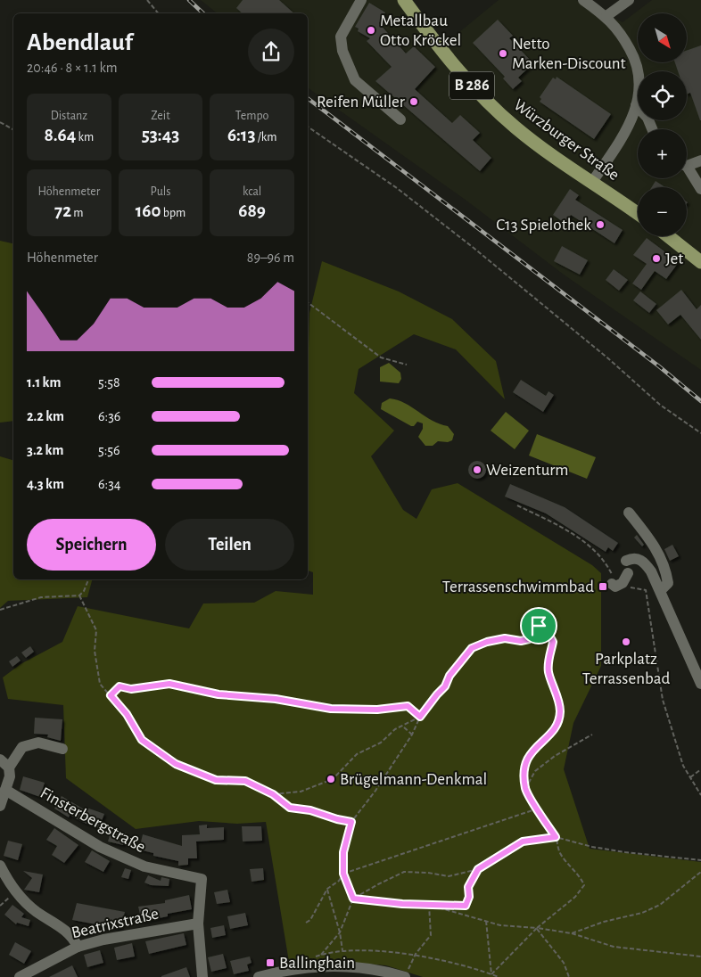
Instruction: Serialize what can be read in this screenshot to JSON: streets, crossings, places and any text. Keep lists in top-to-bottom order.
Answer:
{
  "streets": {
    "main road": ["B 286", "Würzburger Straße"],
    "street": ["Finsterbergstraße", "Beatrixstraße"]
  },
  "crossings": [
    ["Finsterbergstraße", "Beatrixstraße"]
  ],
  "places": {
    "other": [
      "Metallbau Otto Kröckel",
      "Netto Marken-Discount",
      "Reifen Müller",
      "C13 Spielothek",
      "Jet",
      "Weizenturm",
      "Parkplatz Terrassenbad",
      "Brügelmann-Denkmal"
    ],
    "transit": ["Terrassenschwimmbad", "Ballinghain"]
  },
  "north": "bottom right",
  "page": {
    "map_buttons": ["+", "−"],
    "heading": ["Abendlauf", "20:46 · 8 × 1.1 km"],
    "stats": [
      ["Distanz", "8.64 km"],
      ["Zeit", "53:43"],
      ["Tempo", "6:13 /km"],
      ["Höhenmeter", "72 m"],
      ["Puls", "160 bpm"],
      ["kcal", "689"]
    ],
    "chart": ["Höhenmeter", "89–96 m"],
    "list": [
      {
        "name": "1.1 km",
        "note": "5:58"
      },
      {
        "name": "2.2 km",
        "note": "6:36"
      },
      {
        "name": "3.2 km",
        "note": "5:56"
      },
      {
        "name": "4.3 km",
        "note": "6:34"
      }
    ],
    "buttons": ["Speichern", "Teilen"]
  }
}
